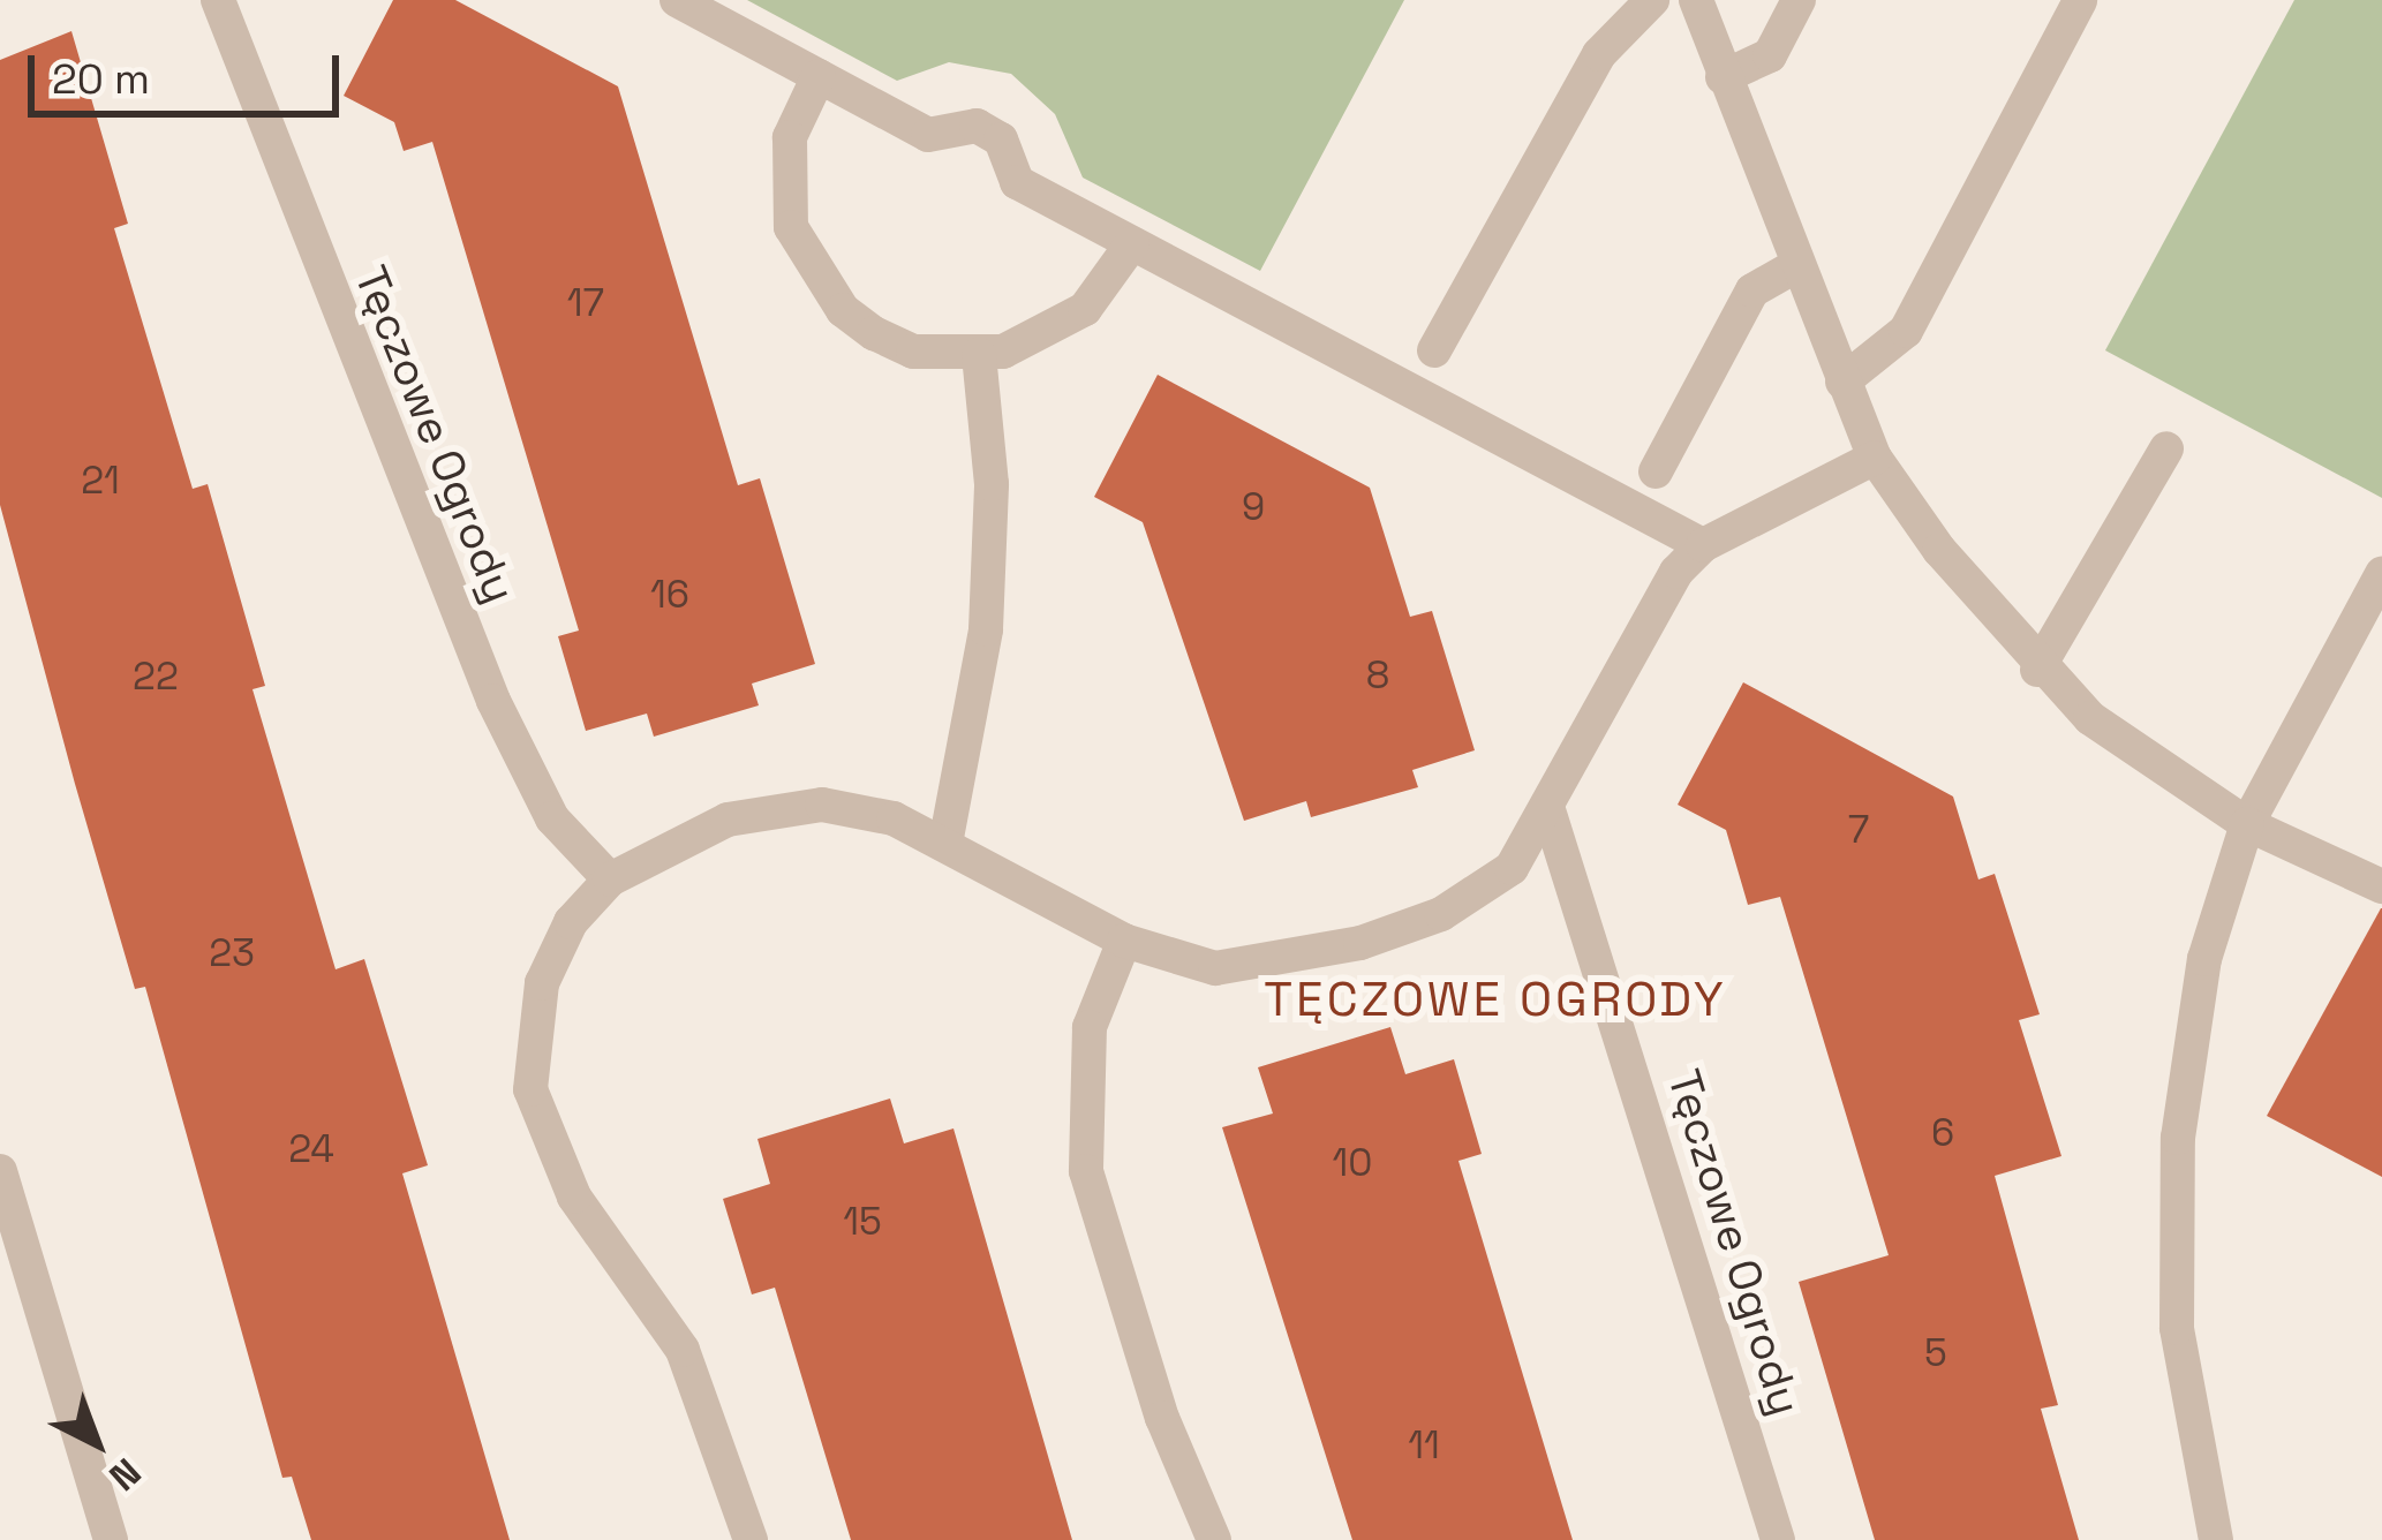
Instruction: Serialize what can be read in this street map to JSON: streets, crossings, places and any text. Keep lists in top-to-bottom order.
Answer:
{
  "streets": {
    "street": ["Tęczowe Ogrody"]
  },
  "districts": ["TĘCZOWE OGRODY"],
  "house_numbers": [
    "17",
    "21",
    "9",
    "16",
    "8",
    "22",
    "7",
    "23",
    "6",
    "24",
    "10",
    "15",
    "5",
    "11"
  ],
  "scale_bar": "20 m",
  "north": "bottom right"
}
